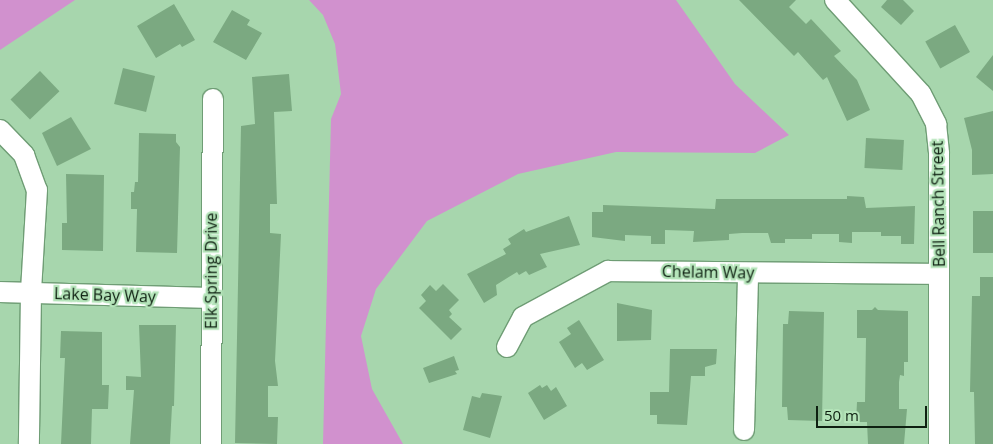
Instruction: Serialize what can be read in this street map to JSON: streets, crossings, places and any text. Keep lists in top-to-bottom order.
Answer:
{
  "streets": {
    "street": [
      "Bell Ranch Street",
      "Elk Spring Drive",
      "Chelam Way",
      "Lake Bay Way"
    ]
  },
  "crossings": [
    ["Bell Ranch Street", "Chelam Way"],
    ["Elk Spring Drive", "Lake Bay Way"]
  ],
  "scale_bar": "50 m"
}
